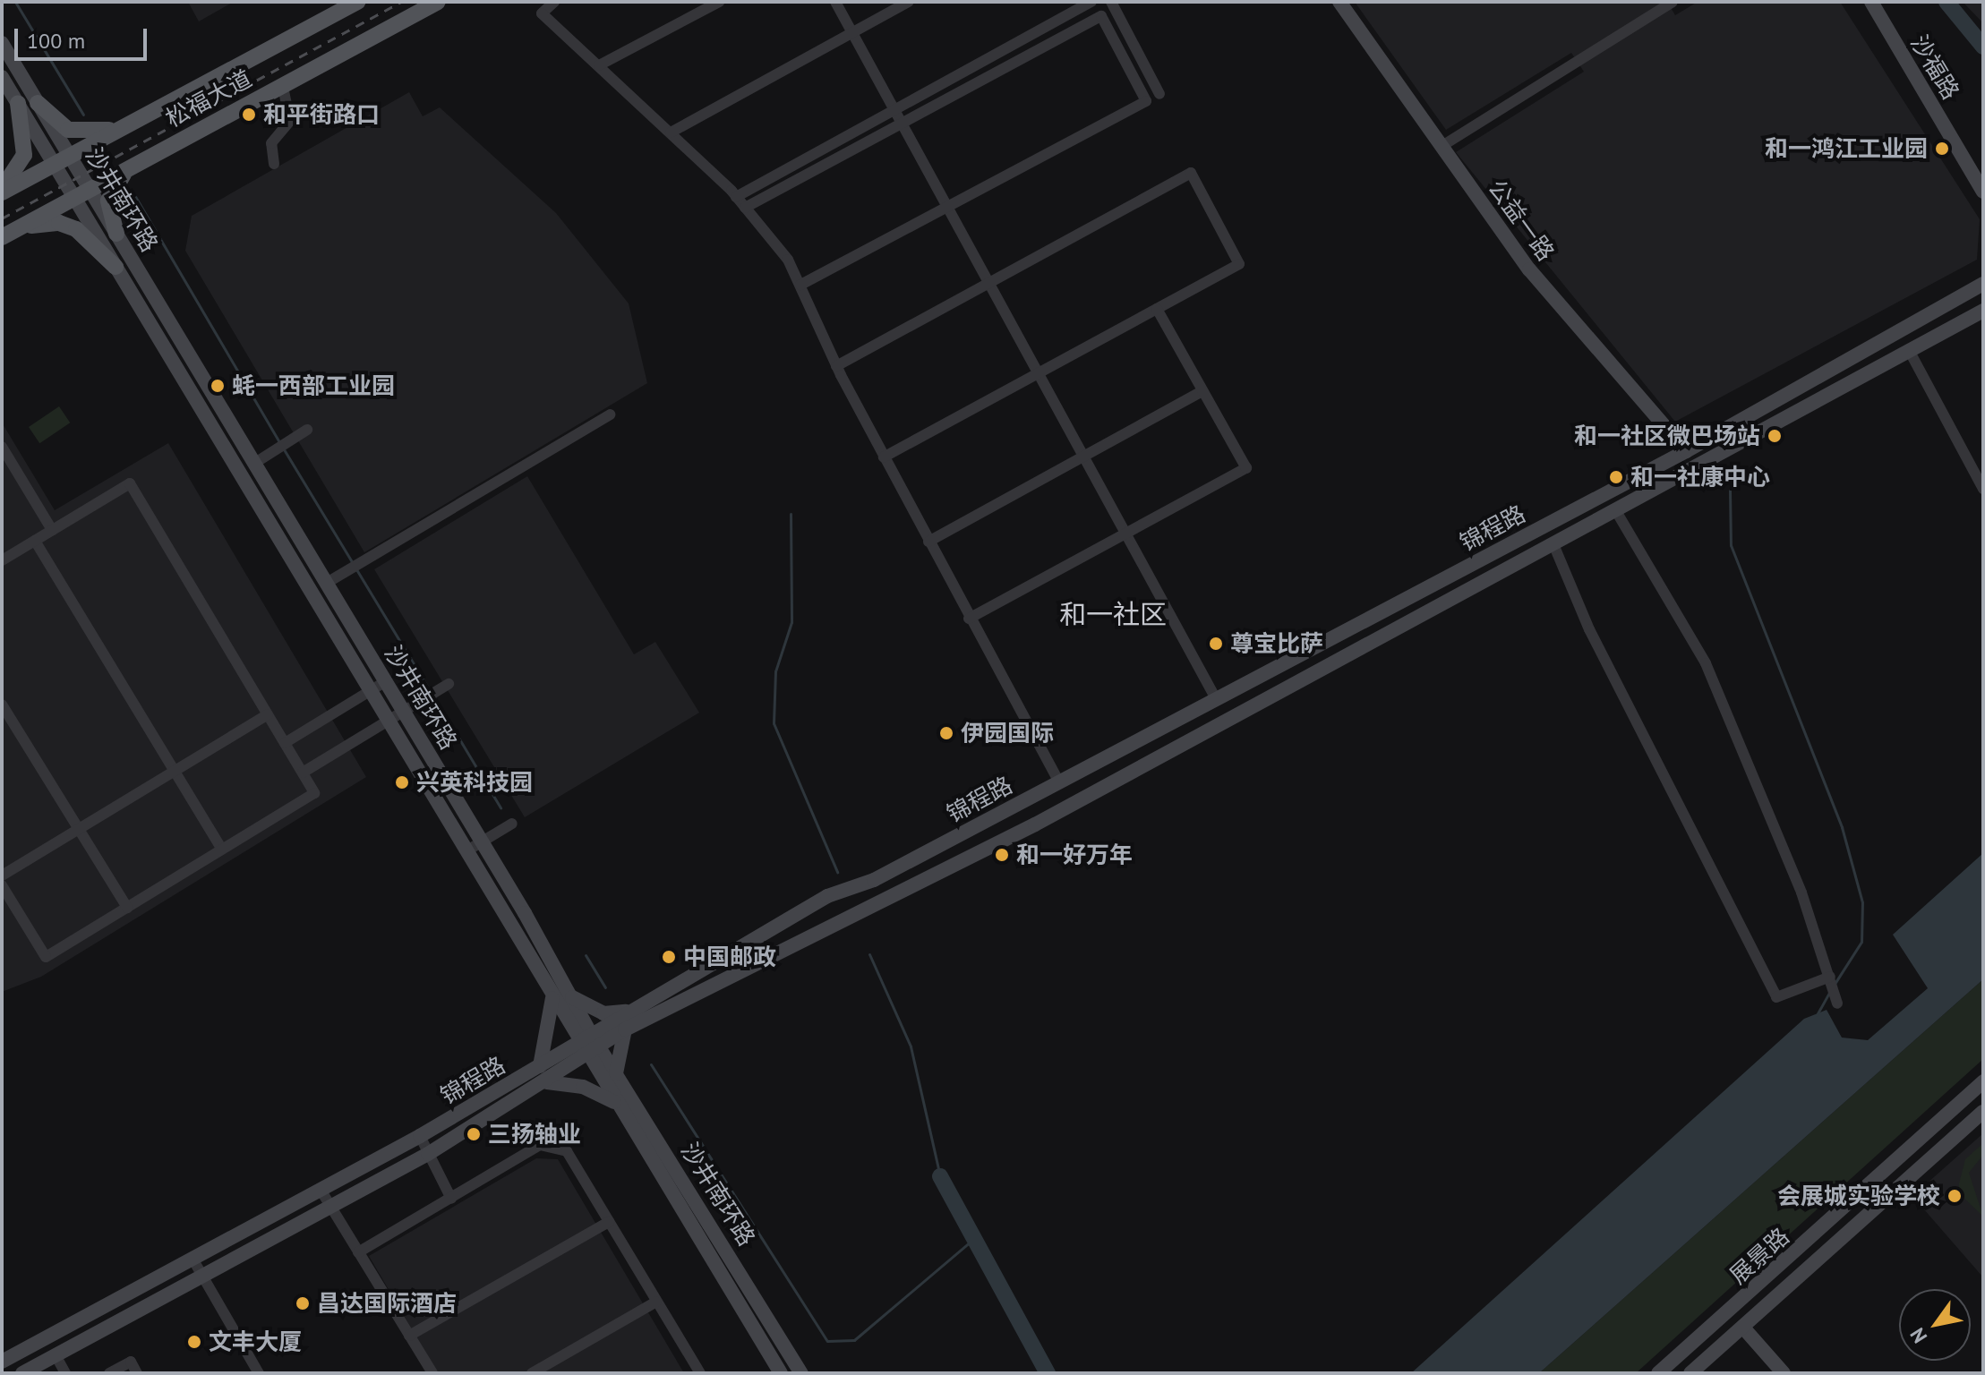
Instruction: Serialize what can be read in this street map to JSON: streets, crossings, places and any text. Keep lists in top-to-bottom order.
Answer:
{
  "streets": {
    "main road": [
      "沙福路",
      "松福大道",
      "沙井南环路",
      "公益一路",
      "锦程路",
      "展景路"
    ]
  },
  "crossings": [
    ["松福大道", "沙井南环路"],
    ["沙井南环路", "锦程路"],
    ["公益一路", "锦程路"]
  ],
  "districts": ["和一社区"],
  "places": [
    "和平街路口",
    "和一鸿江工业园",
    "蚝一西部工业园",
    "和一社区微巴场站",
    "和一社康中心",
    "尊宝比萨",
    "伊园国际",
    "兴英科技园",
    "和一好万年",
    "中国邮政",
    "三扬轴业",
    "会展城实验学校",
    "昌达国际酒店",
    "文丰大厦"
  ],
  "scale_bar": "100 m",
  "north": "bottom left"
}
